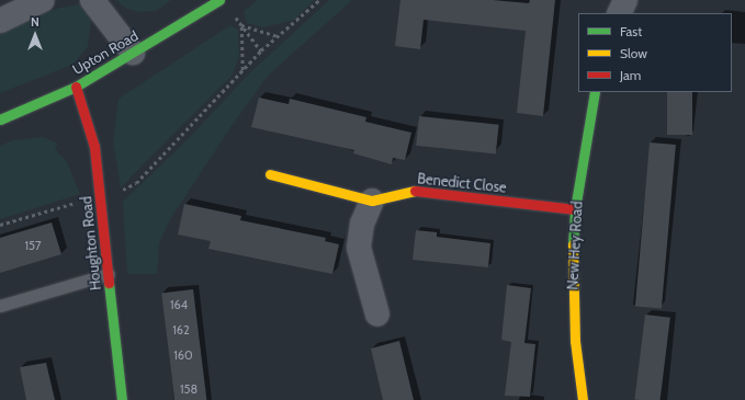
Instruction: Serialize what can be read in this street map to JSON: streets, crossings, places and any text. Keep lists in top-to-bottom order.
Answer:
{
  "streets": {
    "street": [
      "Upton Road",
      "Benedict Close",
      "Houghton Road",
      "New Hey Road"
    ]
  },
  "crossings": [
    ["Upton Road", "Houghton Road"],
    ["Benedict Close", "New Hey Road"]
  ],
  "house_numbers": [
    "157",
    "164",
    "162",
    "160",
    "158"
  ],
  "legend": ["Fast", "Slow", "Jam"],
  "north": "top"
}
